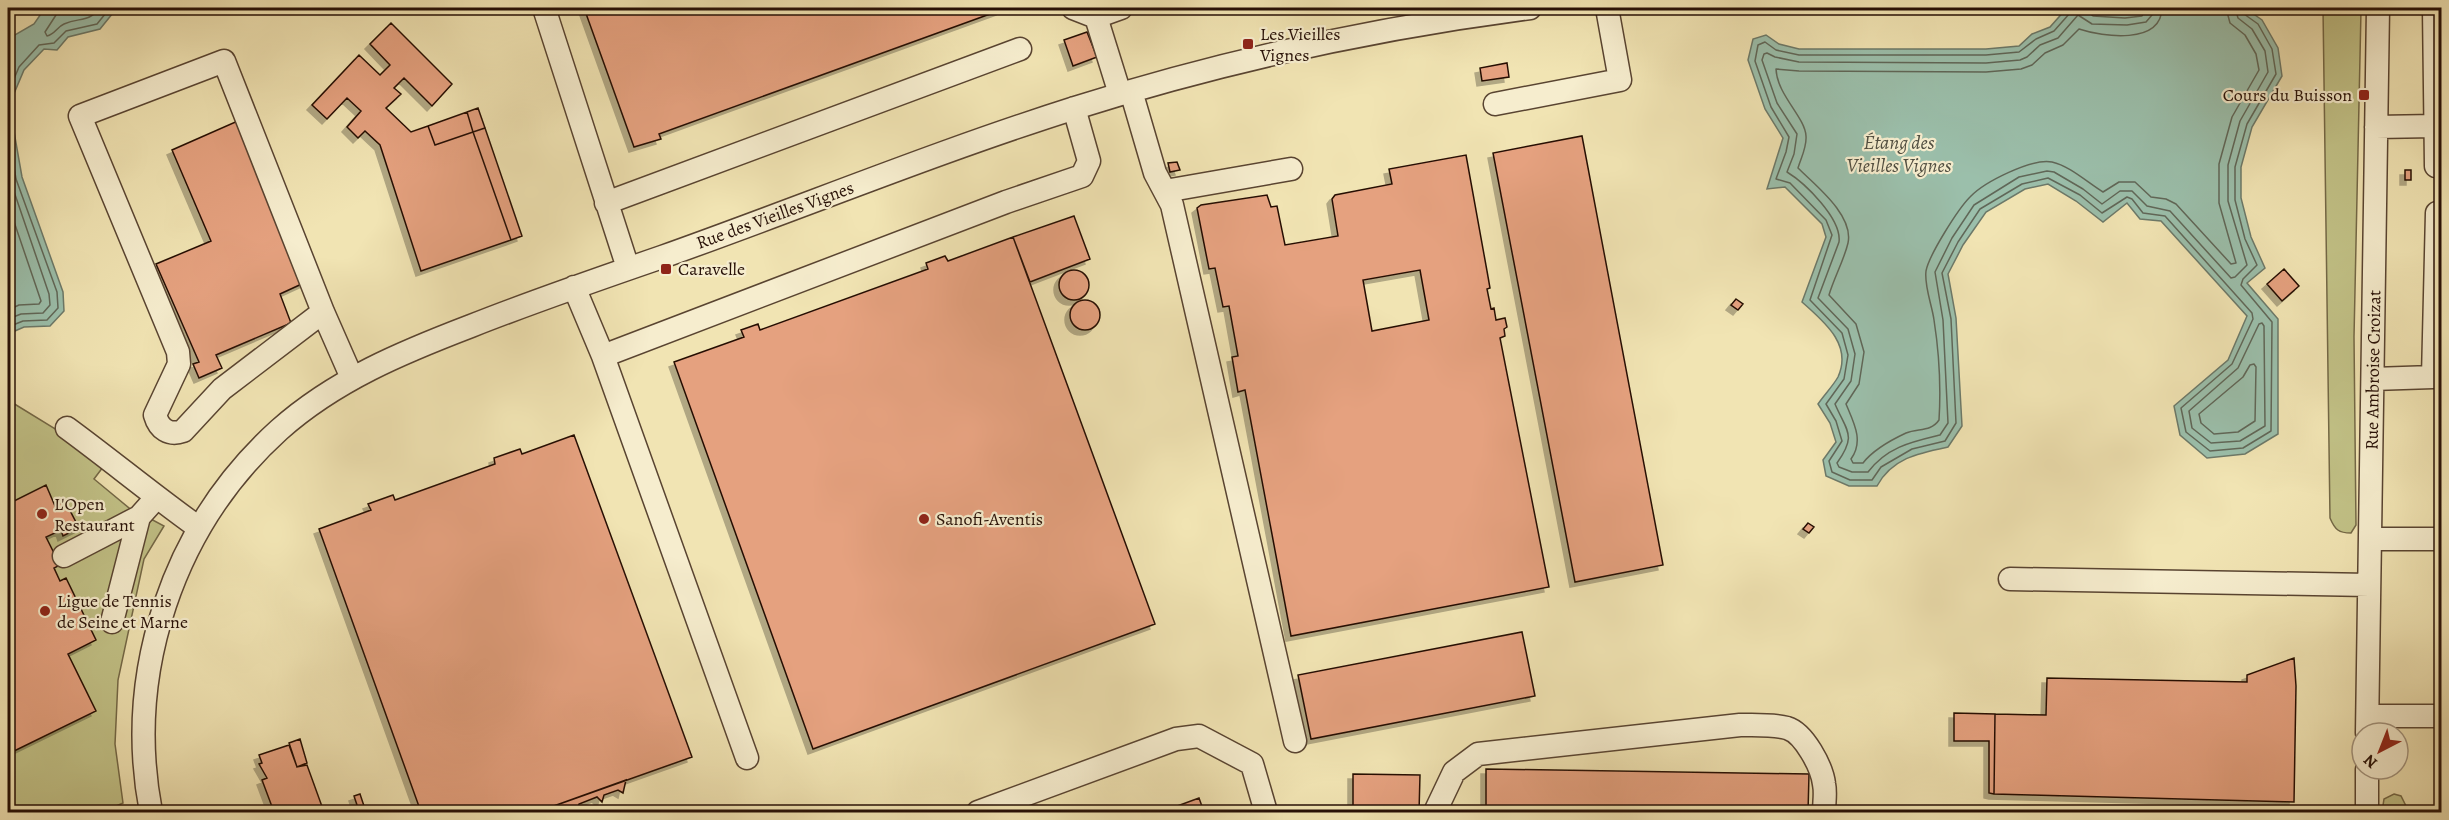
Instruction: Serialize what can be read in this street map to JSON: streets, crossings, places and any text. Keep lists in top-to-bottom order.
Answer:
{
  "streets": {
    "street": ["Rue des Vieilles Vignes", "Rue Ambroise Croizat"]
  },
  "water": ["Étang des Vieilles Vignes"],
  "places": {
    "transit": ["Les Vieilles Vignes", "Cours du Buisson", "Caravelle"],
    "other": ["L'Open Restaurant", "Sanofi-Aventis", "Ligue de Tennis de Seine et Marne"]
  },
  "north": "bottom left"
}
